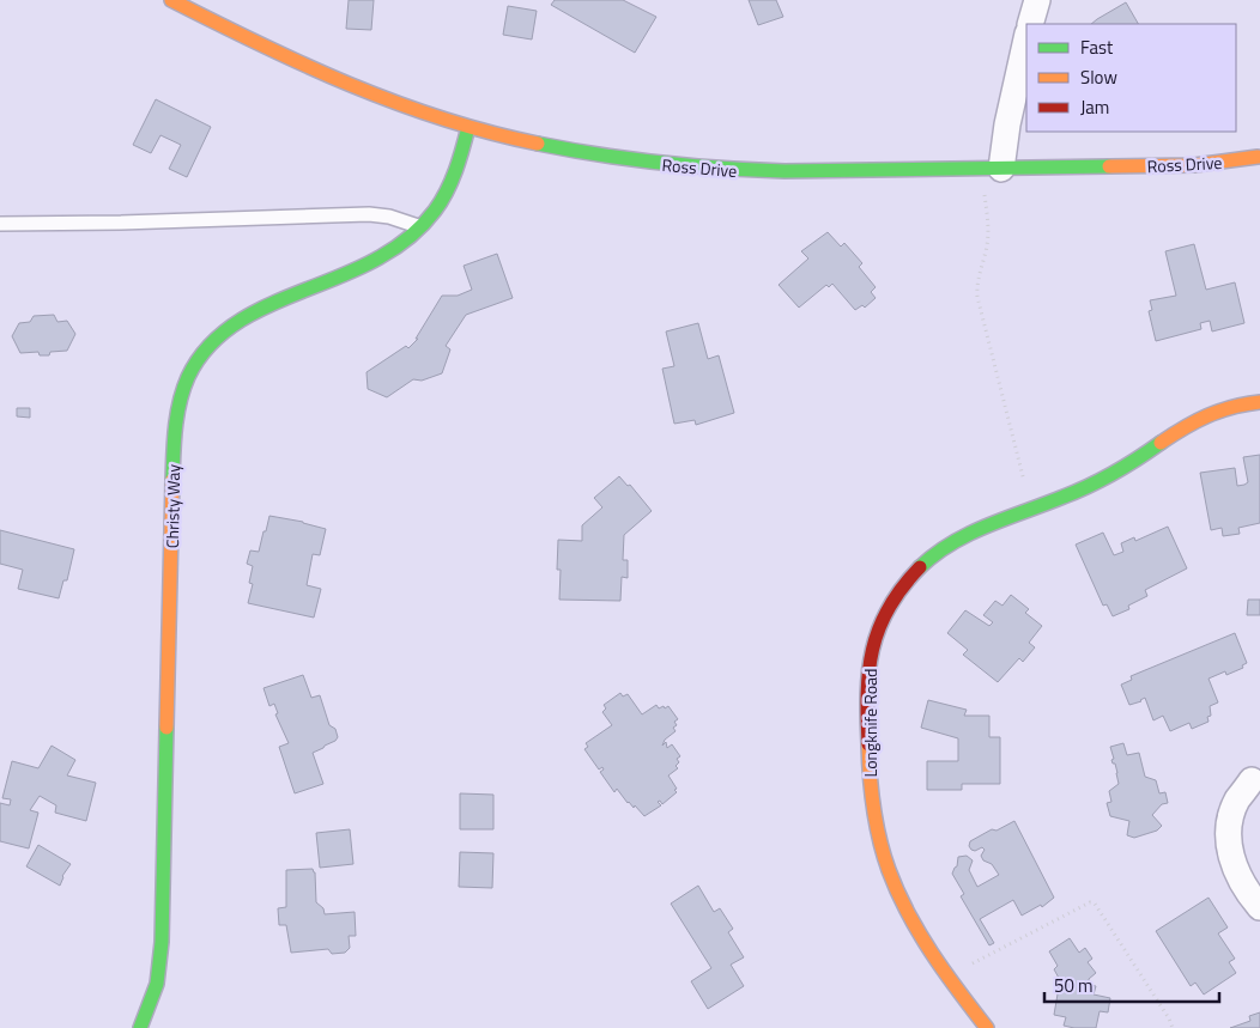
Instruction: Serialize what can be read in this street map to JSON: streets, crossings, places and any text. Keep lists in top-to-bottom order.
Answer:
{
  "streets": {
    "street": ["Ross Drive", "Christy Way", "Longknife Road"]
  },
  "crossings": [
    ["Ross Drive", "Christy Way"]
  ],
  "legend": ["Fast", "Slow", "Jam"],
  "scale_bar": "50 m"
}
